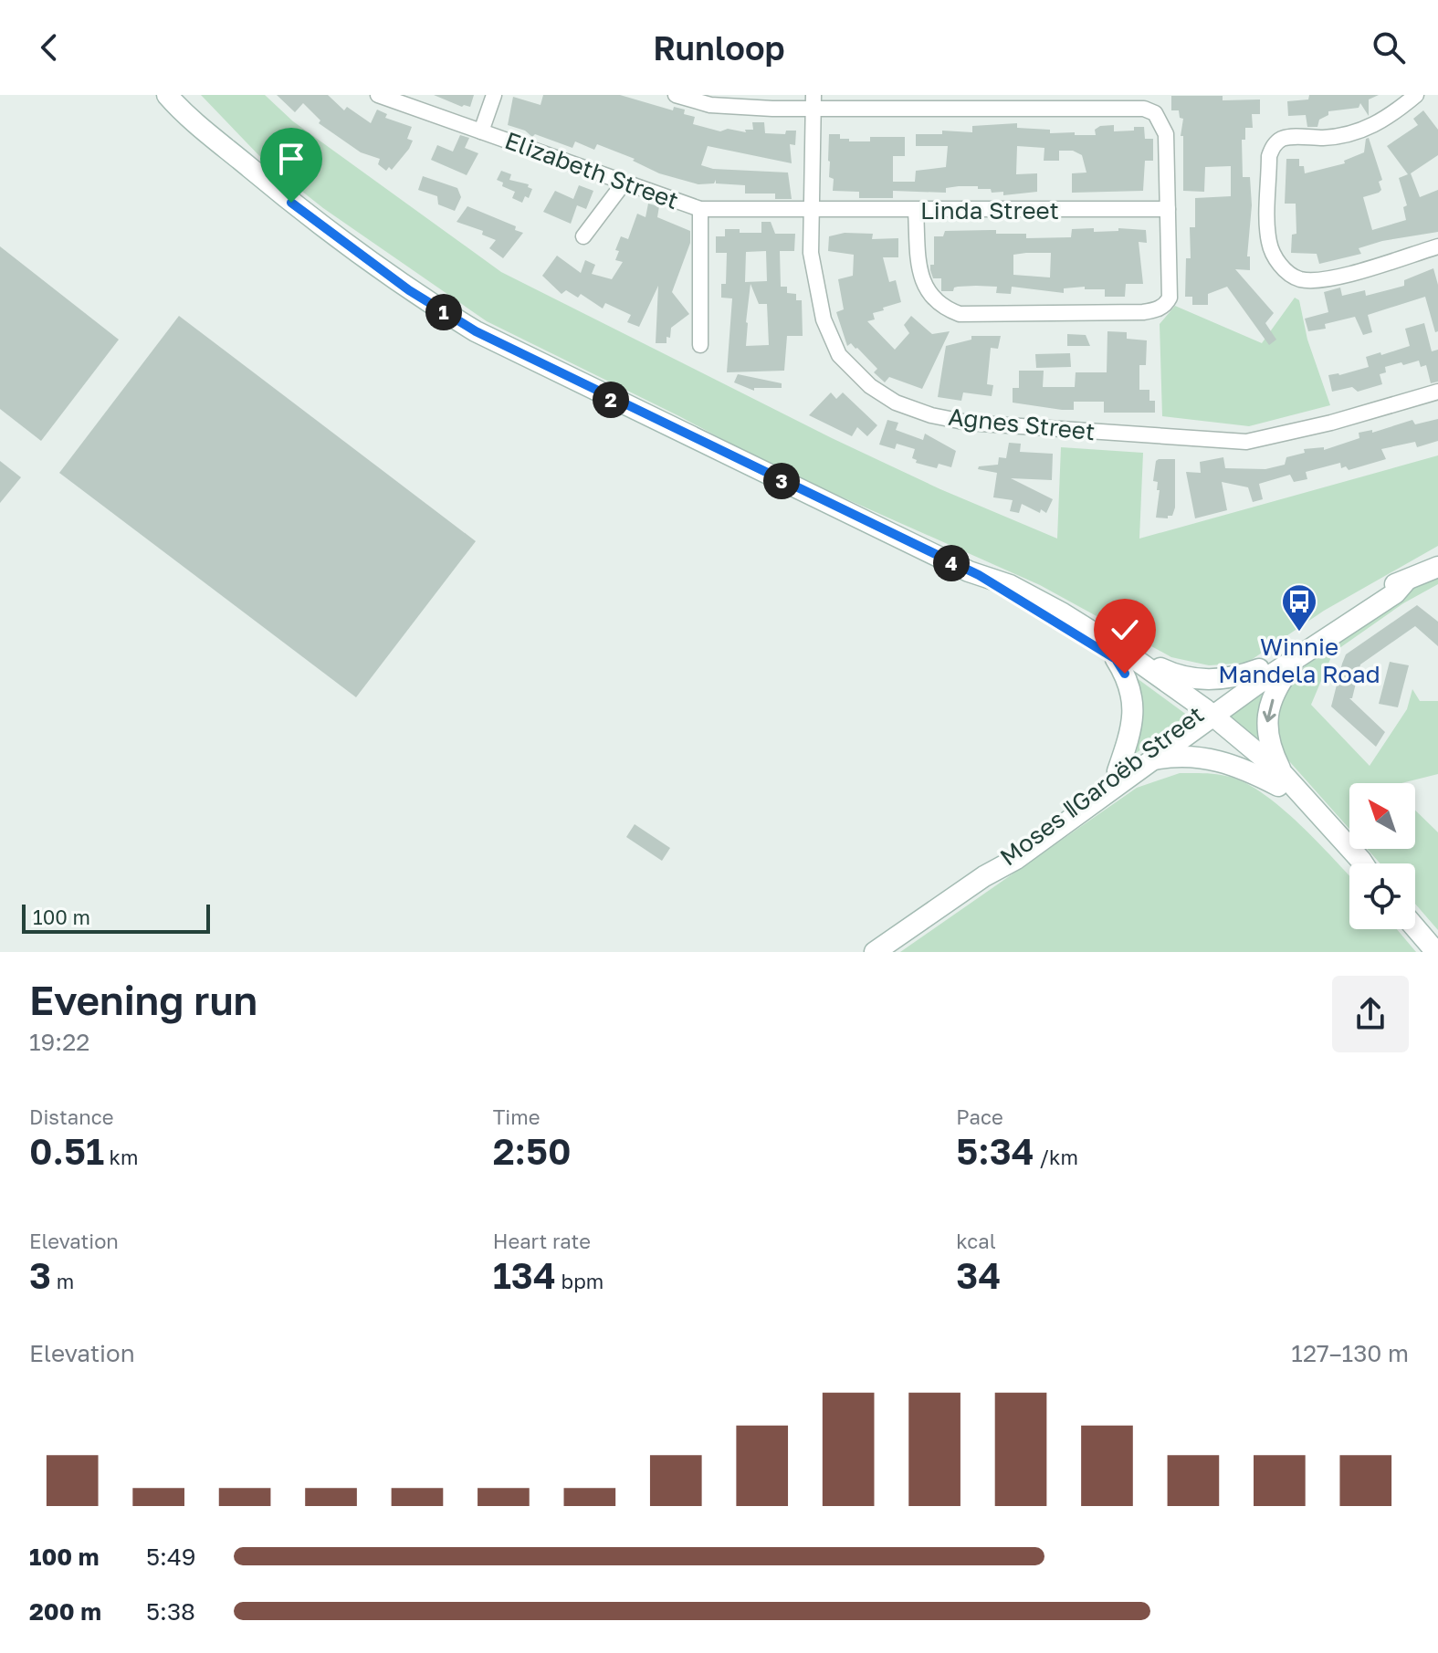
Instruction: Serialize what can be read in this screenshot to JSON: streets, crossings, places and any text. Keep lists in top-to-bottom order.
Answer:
{
  "streets": {
    "main road": ["Moses ǁGaroëb Street"],
    "street": ["Elizabeth Street", "Linda Street", "Agnes Street"]
  },
  "crossings": [
    ["Elizabeth Street", "Linda Street"],
    ["Elizabeth Street", "Agnes Street"],
    ["Linda Street", "Agnes Street"]
  ],
  "places": {
    "bus stop": ["Winnie Mandela Road"]
  },
  "scale_bar": "100 m",
  "north": "top left",
  "page": {
    "header": "Runloop",
    "pins": [
      "1",
      "2",
      "3",
      "4"
    ],
    "scale": "100 m",
    "heading": ["Evening run", "19:22"],
    "stats": [
      ["Distance", "0.51 km"],
      ["Time", "2:50"],
      ["Pace", "5:34 /km"],
      ["Elevation", "3 m"],
      ["Heart rate", "134 bpm"],
      ["kcal", "34"]
    ],
    "chart": ["Elevation", "127–130 m"],
    "list": [
      {
        "name": "100 m",
        "note": "5:49"
      },
      {
        "name": "200 m",
        "note": "5:38"
      }
    ]
  }
}
